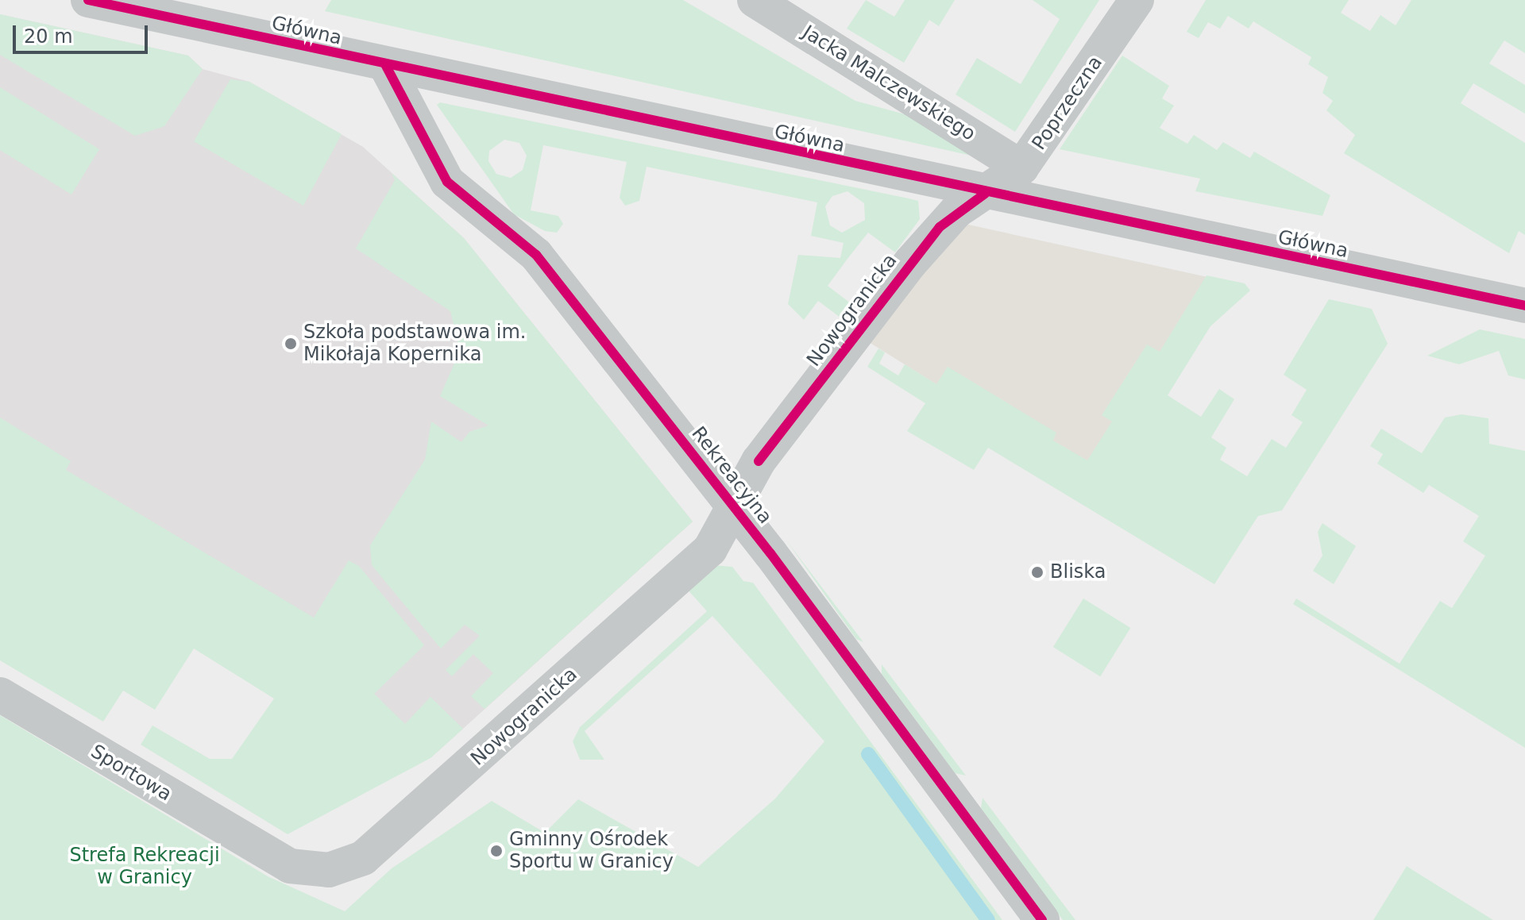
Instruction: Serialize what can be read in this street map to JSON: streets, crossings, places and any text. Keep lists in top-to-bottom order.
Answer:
{
  "streets": {
    "street": [
      "Główna",
      "Jacka Malczewskiego",
      "Poprzeczna",
      "Nowogranicka",
      "Rekreacyjna",
      "Sportowa"
    ]
  },
  "crossings": [
    ["Główna", "Poprzeczna"],
    ["Główna", "Nowogranicka"],
    ["Główna", "Rekreacyjna"],
    ["Jacka Malczewskiego", "Poprzeczna"],
    ["Poprzeczna", "Nowogranicka"],
    ["Nowogranicka", "Rekreacyjna"],
    ["Nowogranicka", "Sportowa"]
  ],
  "parks": ["Strefa Rekreacji w Granicy"],
  "places": ["Szkoła podstawowa im. Mikołaja Kopernika", "Bliska", "Gminny Ośrodek Sportu w Granicy"],
  "scale_bar": "20 m"
}
